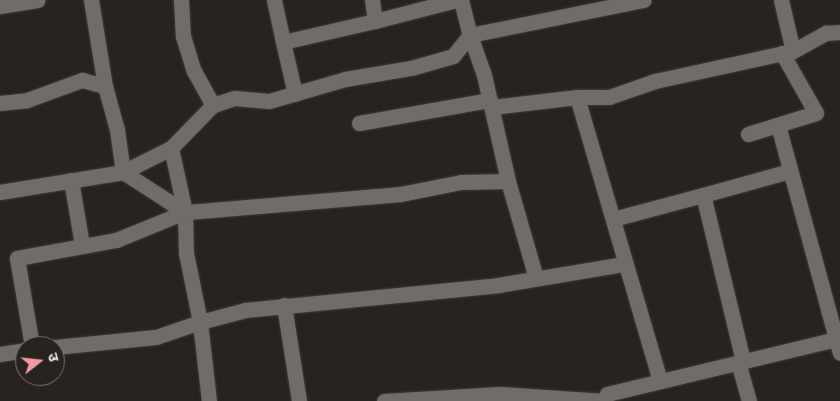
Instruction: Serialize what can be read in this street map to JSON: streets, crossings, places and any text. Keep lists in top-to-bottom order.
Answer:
{
  "north": "right"
}
